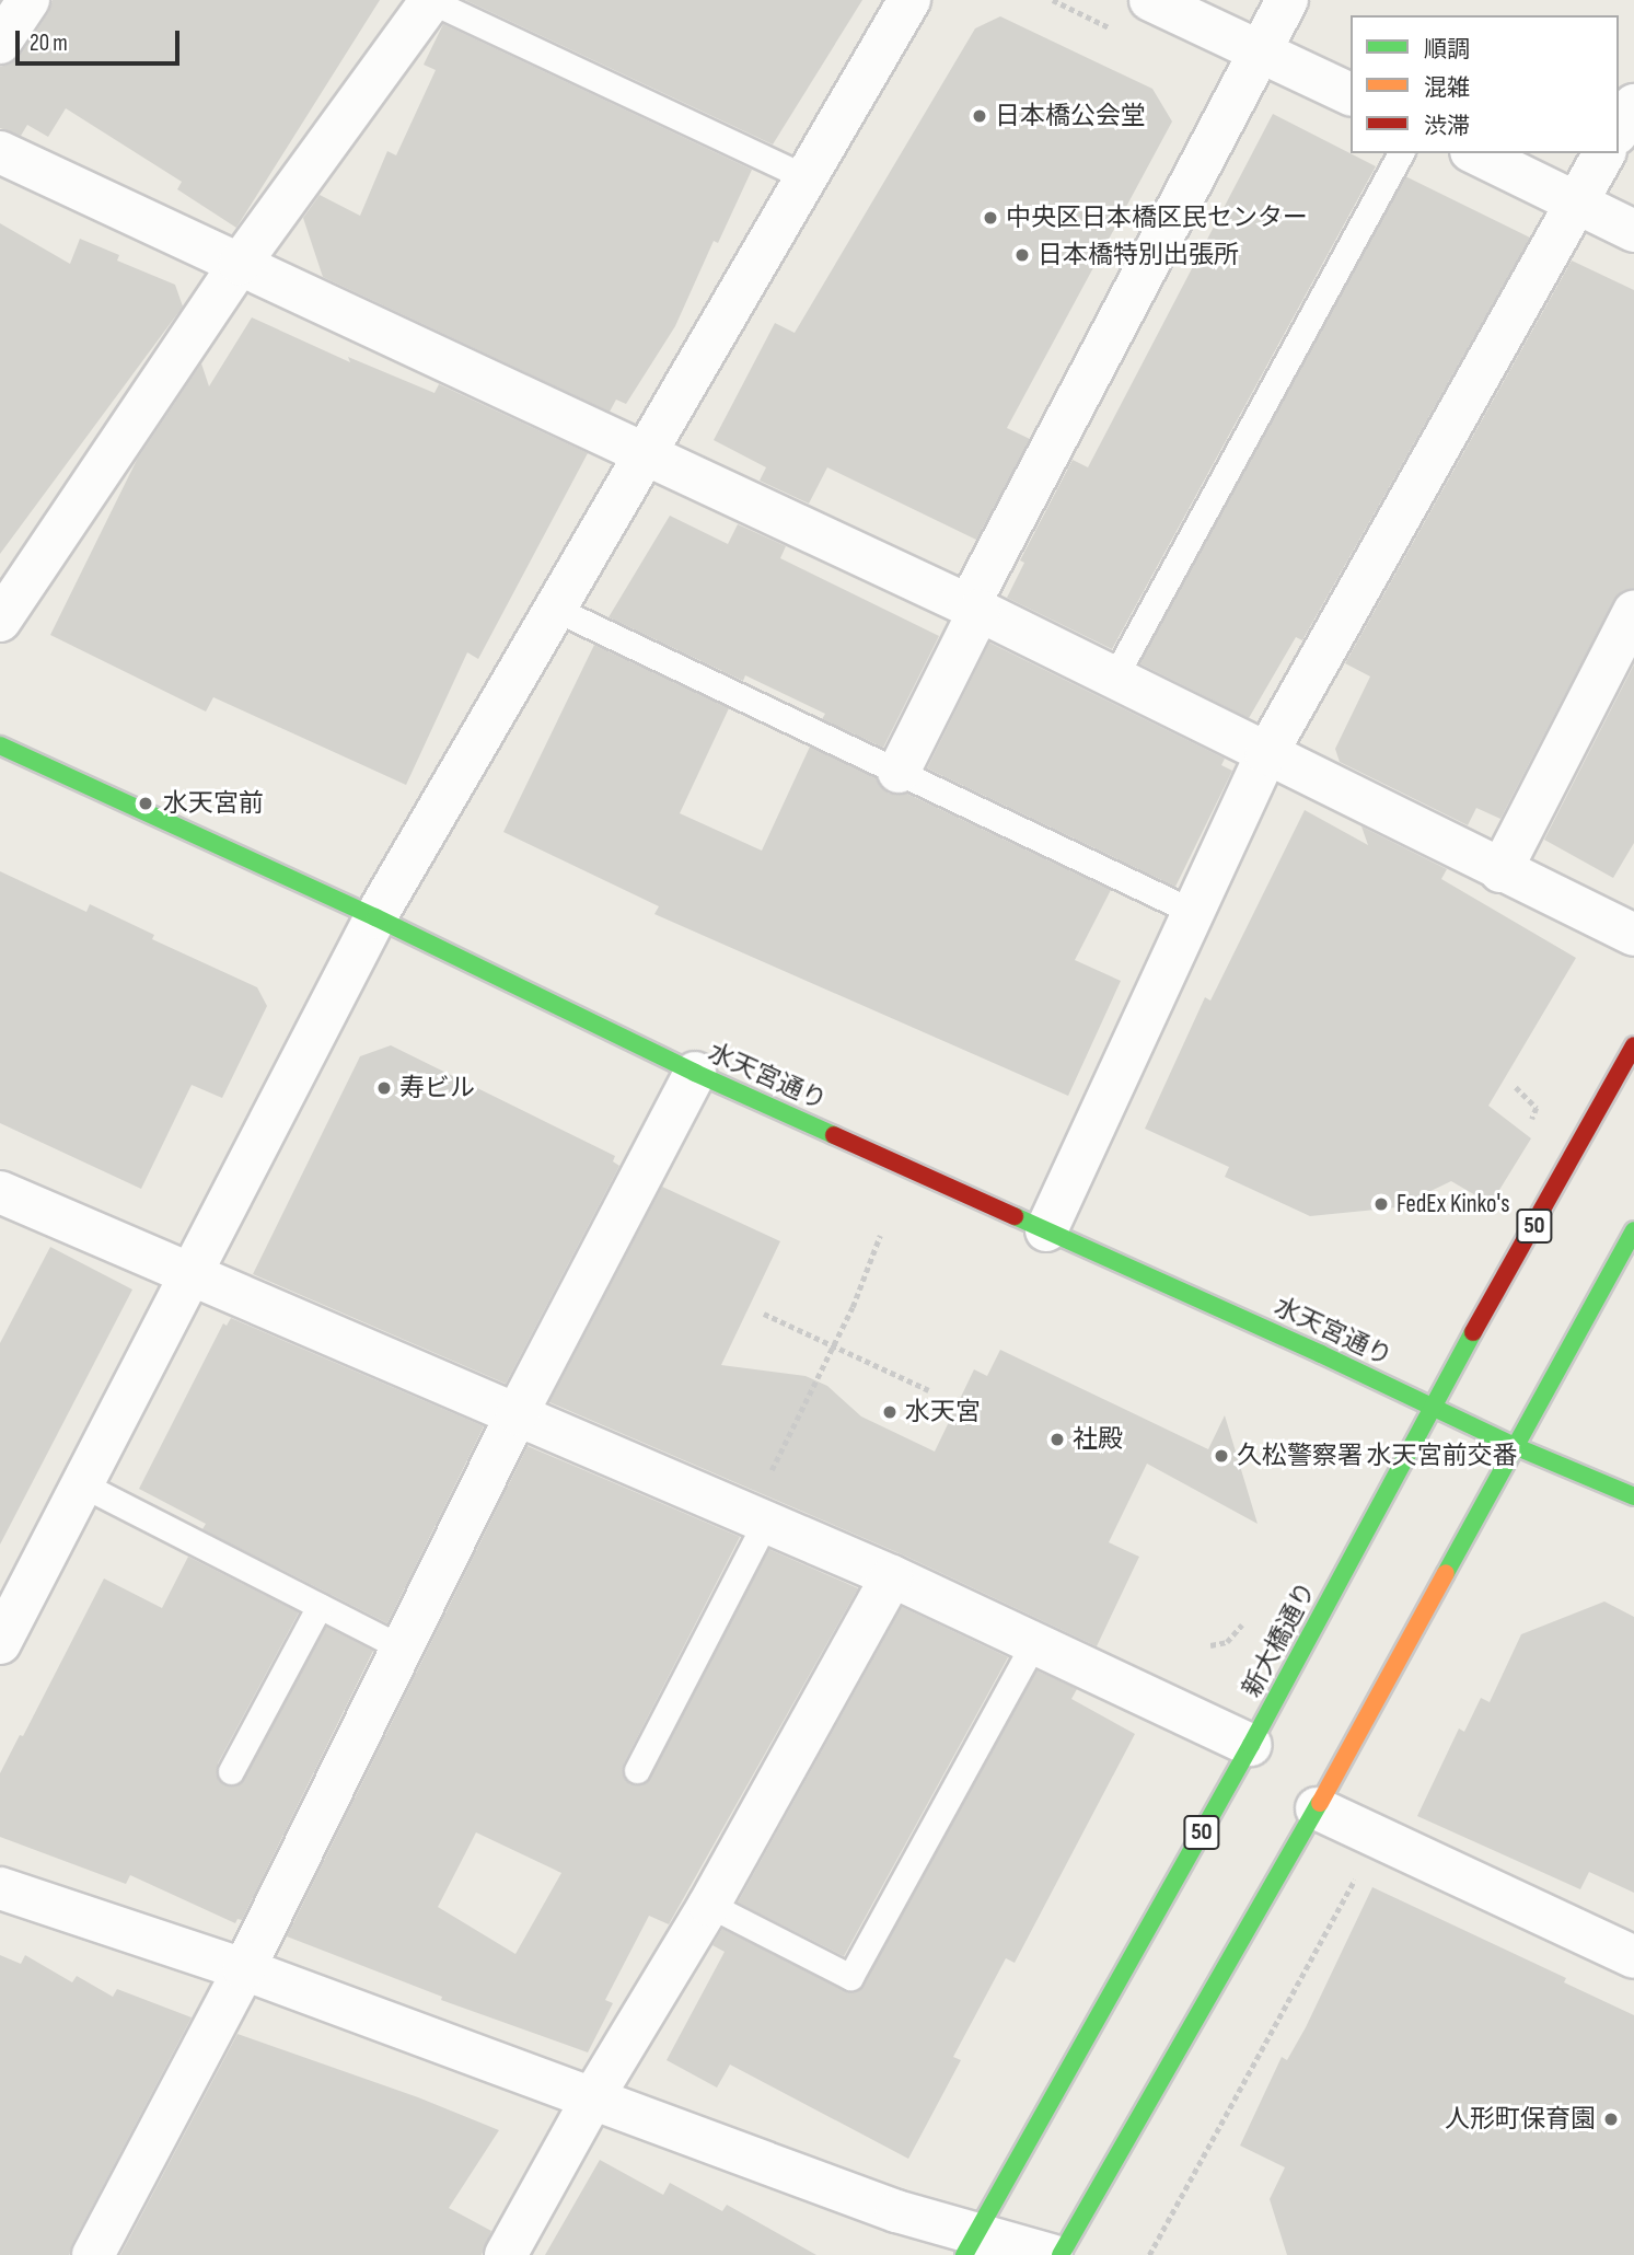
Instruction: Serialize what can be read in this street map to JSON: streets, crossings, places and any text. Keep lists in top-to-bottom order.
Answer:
{
  "streets": {
    "main road": ["水天宮通り", "50", "新大橋通り"]
  },
  "crossings": [
    ["水天宮通り", "新大橋通り"]
  ],
  "places": [
    "日本橋公会堂",
    "中央区日本橋区民センター",
    "日本橋特別出張所",
    "水天宮前",
    "寿ビル",
    "FedEx Kinko's",
    "水天宮",
    "社殿",
    "久松警察署 水天宮前交番",
    "人形町保育園"
  ],
  "legend": ["順調", "混雑", "渋滞"],
  "scale_bar": "20 m"
}
